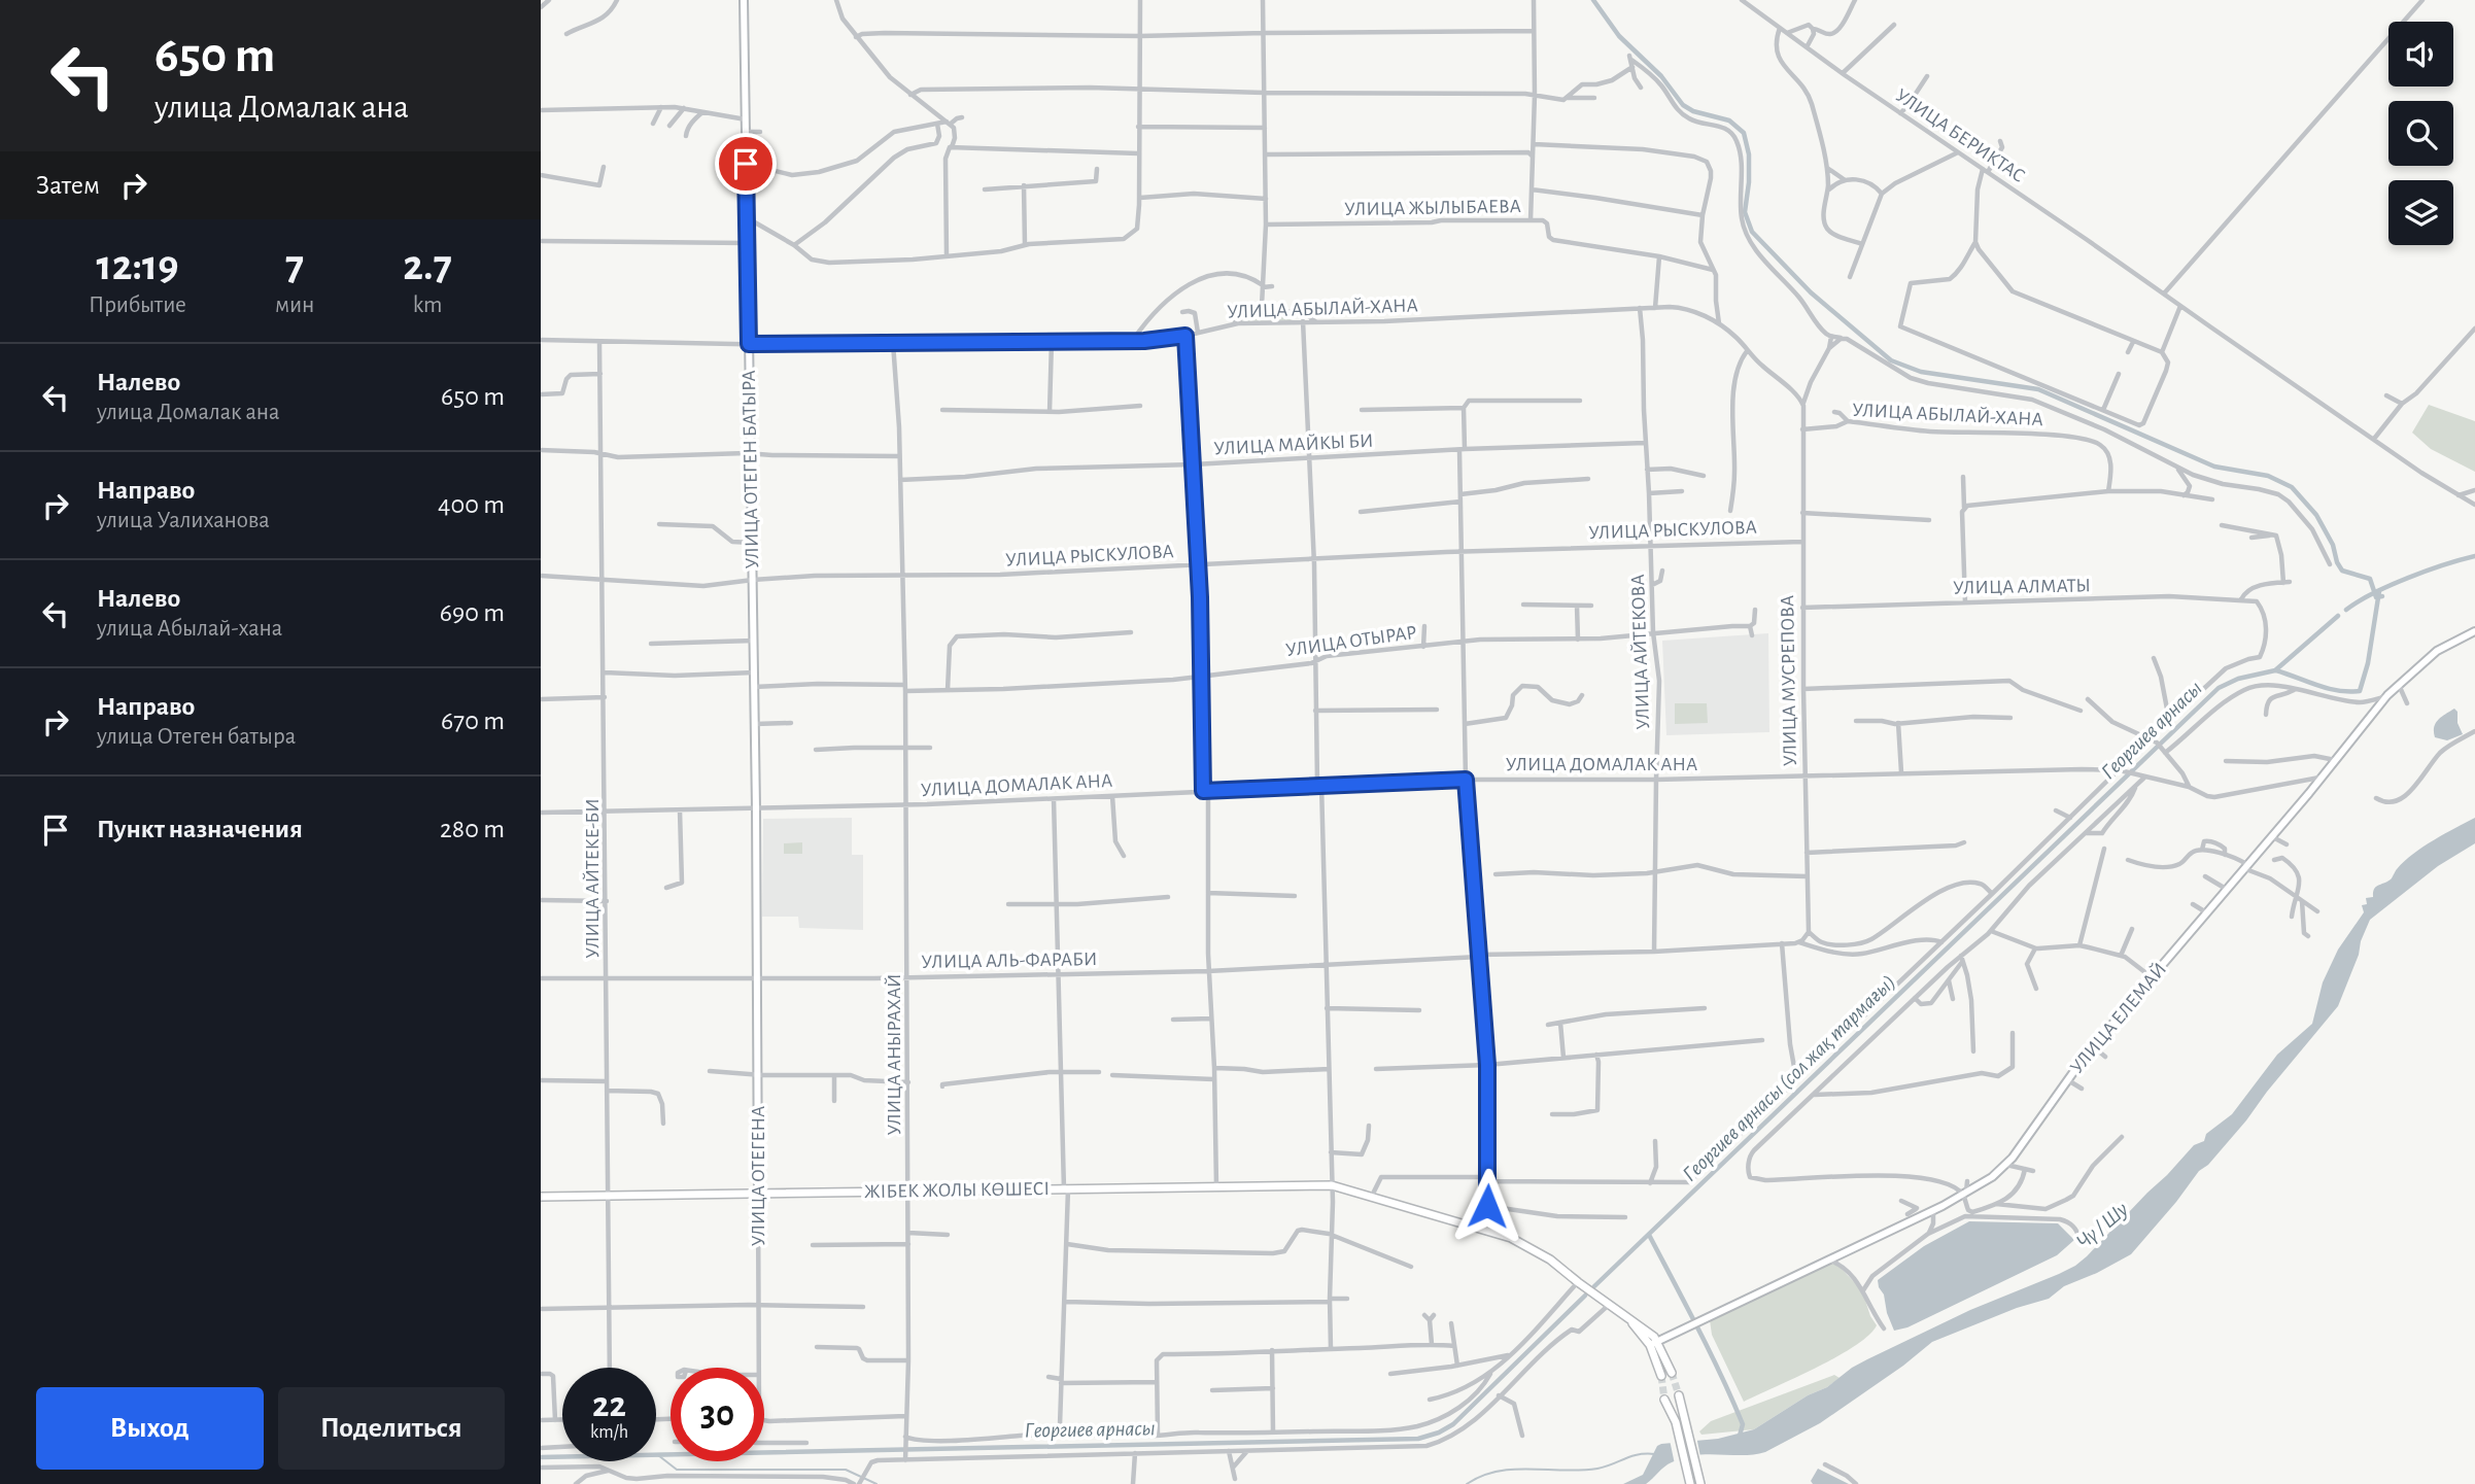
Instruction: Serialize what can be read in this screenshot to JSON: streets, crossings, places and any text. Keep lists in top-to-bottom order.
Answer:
{
  "streets": {
    "highway": ["ЖІБЕК ЖОЛЫ КӨШЕСІ"],
    "main road": ["УЛИЦА ОТЕГЕН БАТЫРА", "УЛИЦА ЕЛЕМАЙ", "УЛИЦА ОТЕГЕНА"],
    "street": [
      "УЛИЦА БЕРИКТАС",
      "УЛИЦА ЖЫЛЫБАЕВА",
      "УЛИЦА АБЫЛАЙ-ХАНА",
      "УЛИЦА МАЙКЫ БИ",
      "УЛИЦА РЫСКУЛОВА",
      "УЛИЦА АЛМАТЫ",
      "УЛИЦА ОТЫРАР",
      "УЛИЦА АЙТЕКОВА",
      "УЛИЦА МУСРЕПОВА",
      "УЛИЦА ДОМАЛАК АНА",
      "УЛИЦА АЙТЕКЕ-БИ",
      "УЛИЦА АЛЬ-ФАРАБИ",
      "УЛИЦА АНЫРАХАЙ"
    ]
  },
  "crossings": [
    ["УЛИЦА АБЫЛАЙ-ХАНА", "УЛИЦА ОТЕГЕН БАТЫРА"],
    ["УЛИЦА АБЫЛАЙ-ХАНА", "УЛИЦА АЙТЕКОВА"],
    ["УЛИЦА АБЫЛАЙ-ХАНА", "УЛИЦА МУСРЕПОВА"],
    ["УЛИЦА АБЫЛАЙ-ХАНА", "УЛИЦА АЙТЕКЕ-БИ"],
    ["УЛИЦА АБЫЛАЙ-ХАНА", "УЛИЦА АНЫРАХАЙ"],
    ["УЛИЦА МАЙКЫ БИ", "УЛИЦА АЙТЕКОВА"],
    ["УЛИЦА МАЙКЫ БИ", "УЛИЦА АНЫРАХАЙ"],
    ["УЛИЦА ОТЕГЕН БАТЫРА", "УЛИЦА РЫСКУЛОВА"],
    ["УЛИЦА ОТЕГЕН БАТЫРА", "УЛИЦА ОТЫРАР"],
    ["УЛИЦА ОТЕГЕН БАТЫРА", "УЛИЦА ДОМАЛАК АНА"],
    ["УЛИЦА ОТЕГЕН БАТЫРА", "УЛИЦА АЛЬ-ФАРАБИ"],
    ["УЛИЦА ОТЕГЕН БАТЫРА", "УЛИЦА ОТЕГЕНА"],
    ["УЛИЦА РЫСКУЛОВА", "УЛИЦА АЙТЕКОВА"],
    ["УЛИЦА РЫСКУЛОВА", "УЛИЦА МУСРЕПОВА"],
    ["УЛИЦА РЫСКУЛОВА", "УЛИЦА АЙТЕКЕ-БИ"],
    ["УЛИЦА РЫСКУЛОВА", "УЛИЦА АНЫРАХАЙ"],
    ["УЛИЦА АЛМАТЫ", "УЛИЦА МУСРЕПОВА"],
    ["УЛИЦА ОТЫРАР", "УЛИЦА АЙТЕКОВА"],
    ["УЛИЦА ОТЫРАР", "УЛИЦА АНЫРАХАЙ"],
    ["УЛИЦА АЙТЕКОВА", "УЛИЦА ДОМАЛАК АНА"],
    ["УЛИЦА АЙТЕКОВА", "УЛИЦА АЛЬ-ФАРАБИ"],
    ["УЛИЦА МУСРЕПОВА", "УЛИЦА ДОМАЛАК АНА"],
    ["УЛИЦА ДОМАЛАК АНА", "УЛИЦА АЙТЕКЕ-БИ"],
    ["УЛИЦА ДОМАЛАК АНА", "УЛИЦА АНЫРАХАЙ"],
    ["УЛИЦА АЙТЕКЕ-БИ", "УЛИЦА АЛЬ-ФАРАБИ"],
    ["УЛИЦА АЙТЕКЕ-БИ", "ЖІБЕК ЖОЛЫ КӨШЕСІ"],
    ["УЛИЦА АЛЬ-ФАРАБИ", "УЛИЦА АНЫРАХАЙ"],
    ["УЛИЦА АЛЬ-ФАРАБИ", "УЛИЦА ОТЕГЕНА"],
    ["УЛИЦА ЕЛЕМАЙ", "ЖІБЕК ЖОЛЫ КӨШЕСІ"],
    ["УЛИЦА АНЫРАХАЙ", "ЖІБЕК ЖОЛЫ КӨШЕСІ"],
    ["УЛИЦА ОТЕГЕНА", "ЖІБЕК ЖОЛЫ КӨШЕСІ"]
  ],
  "water": ["Георгиев арнасы", "Георгиев арнасы (сол жақ тармағы)", "Чү / Шу"],
  "page": {
    "turn": ["650 m", "улица Домалак ана"],
    "then": "Затем",
    "eta": [
      "12:19",
      "Прибытие",
      "7",
      "мин",
      "2.7",
      "km"
    ],
    "list": [
      {
        "name": "Налево",
        "note": "улица Домалак ана",
        "value": "650 m"
      },
      {
        "name": "Направо",
        "note": "улица Уалиханова",
        "value": "400 m"
      },
      {
        "name": "Налево",
        "note": "улица Абылай-хана",
        "value": "690 m"
      },
      {
        "name": "Направо",
        "note": "улица Отеген батыра",
        "value": "670 m"
      },
      {
        "name": "Пункт назначения",
        "value": "280 m"
      }
    ],
    "speed": "22 km/h",
    "limit": "30",
    "buttons": ["Выход", "Поделиться"]
  }
}
